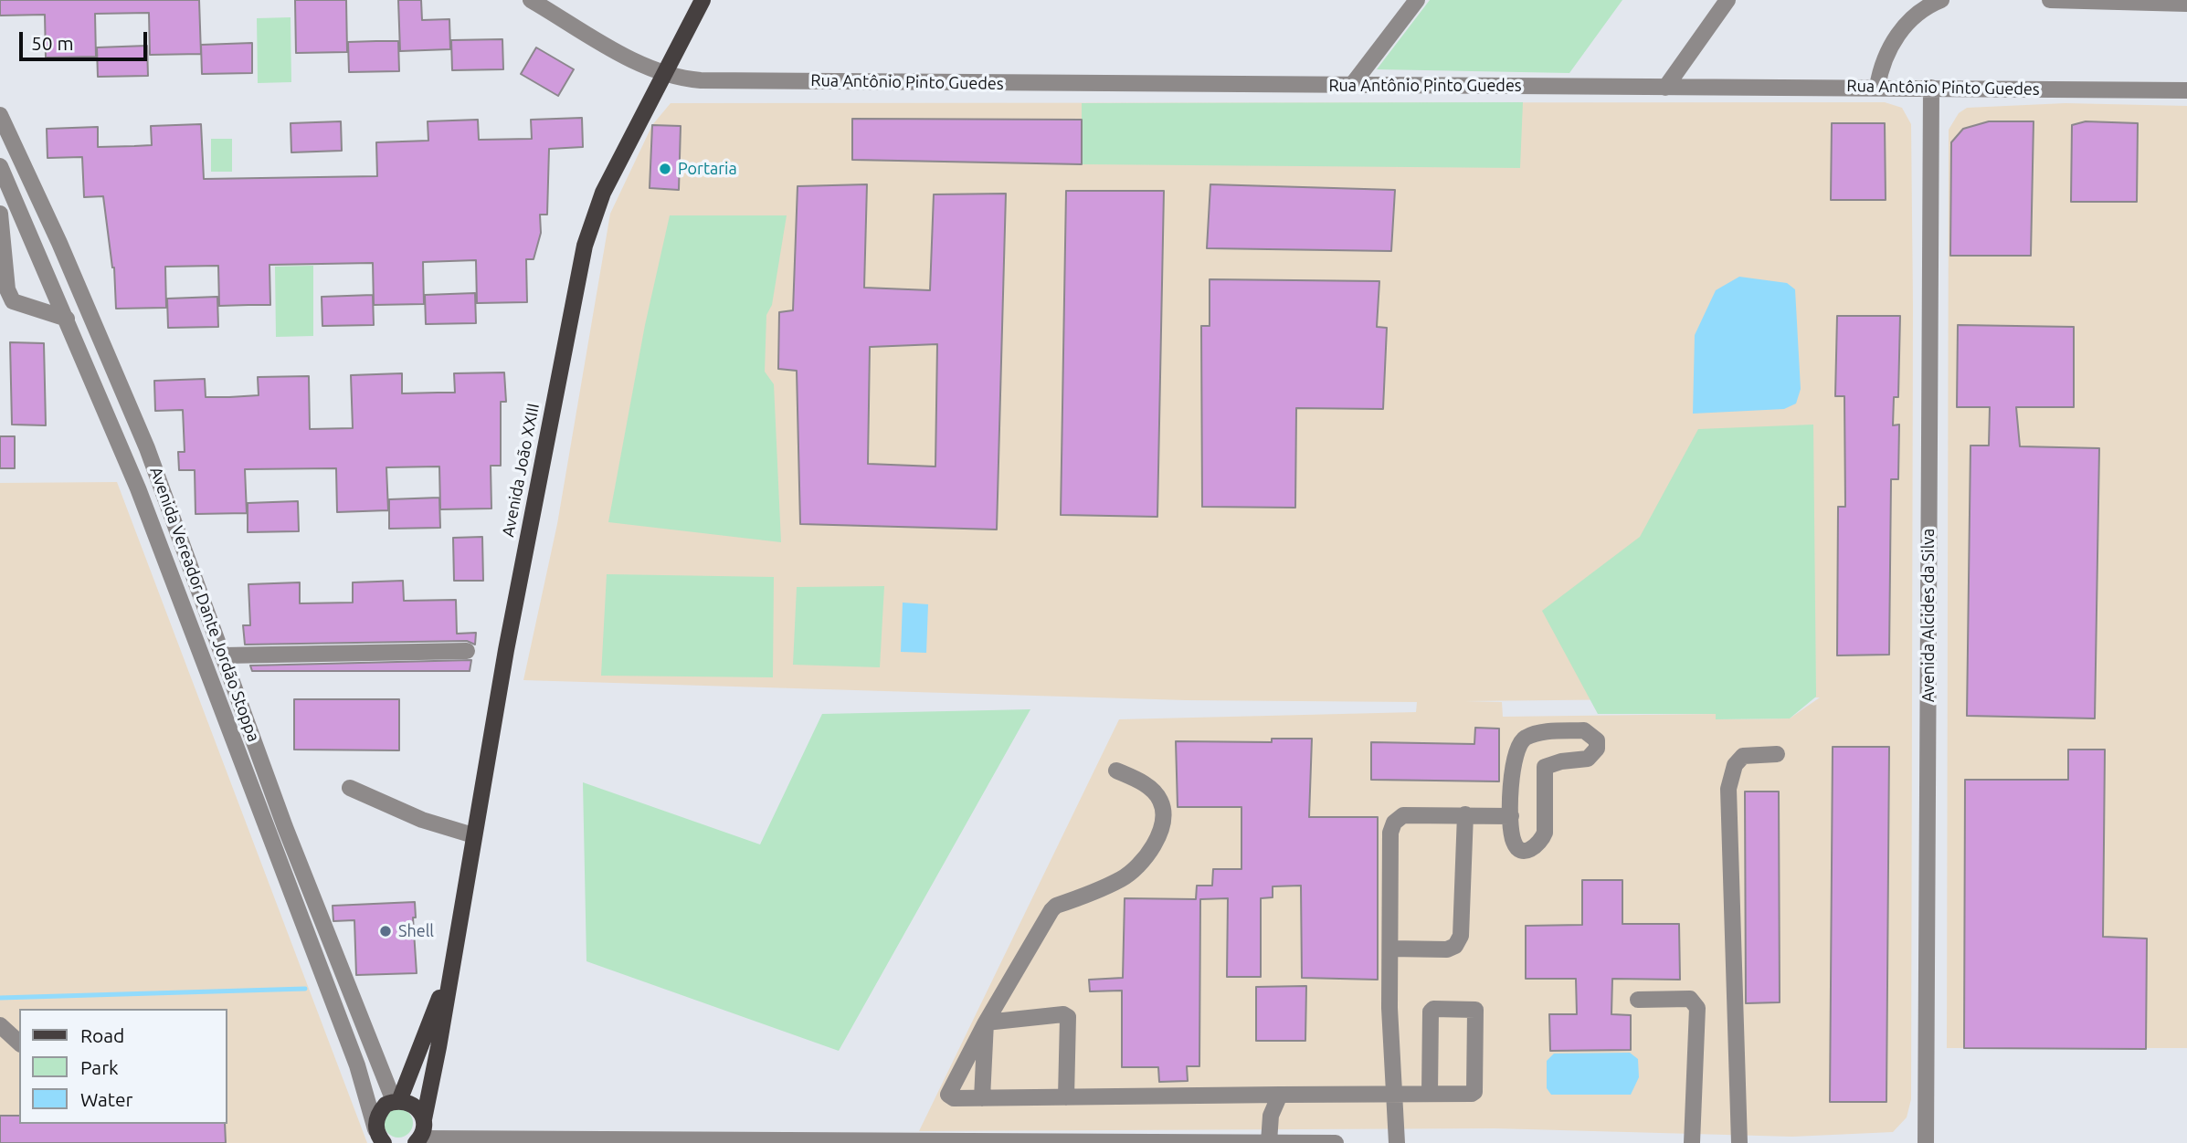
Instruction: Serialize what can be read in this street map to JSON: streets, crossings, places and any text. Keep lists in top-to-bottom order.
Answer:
{
  "streets": {
    "main road": ["Avenida João XXIII"],
    "street": ["Rua Antônio Pinto Guedes", "Avenida Vereador Dante Jordão Stoppa", "Avenida Alcides da Silva"]
  },
  "crossings": [
    ["Rua Antônio Pinto Guedes", "Avenida João XXIII"],
    ["Rua Antônio Pinto Guedes", "Avenida Alcides da Silva"],
    ["Avenida João XXIII", "Avenida Vereador Dante Jordão Stoppa"]
  ],
  "places": ["Portaria", "Shell"],
  "legend": ["Road", "Park", "Water"],
  "scale_bar": "50 m"
}
